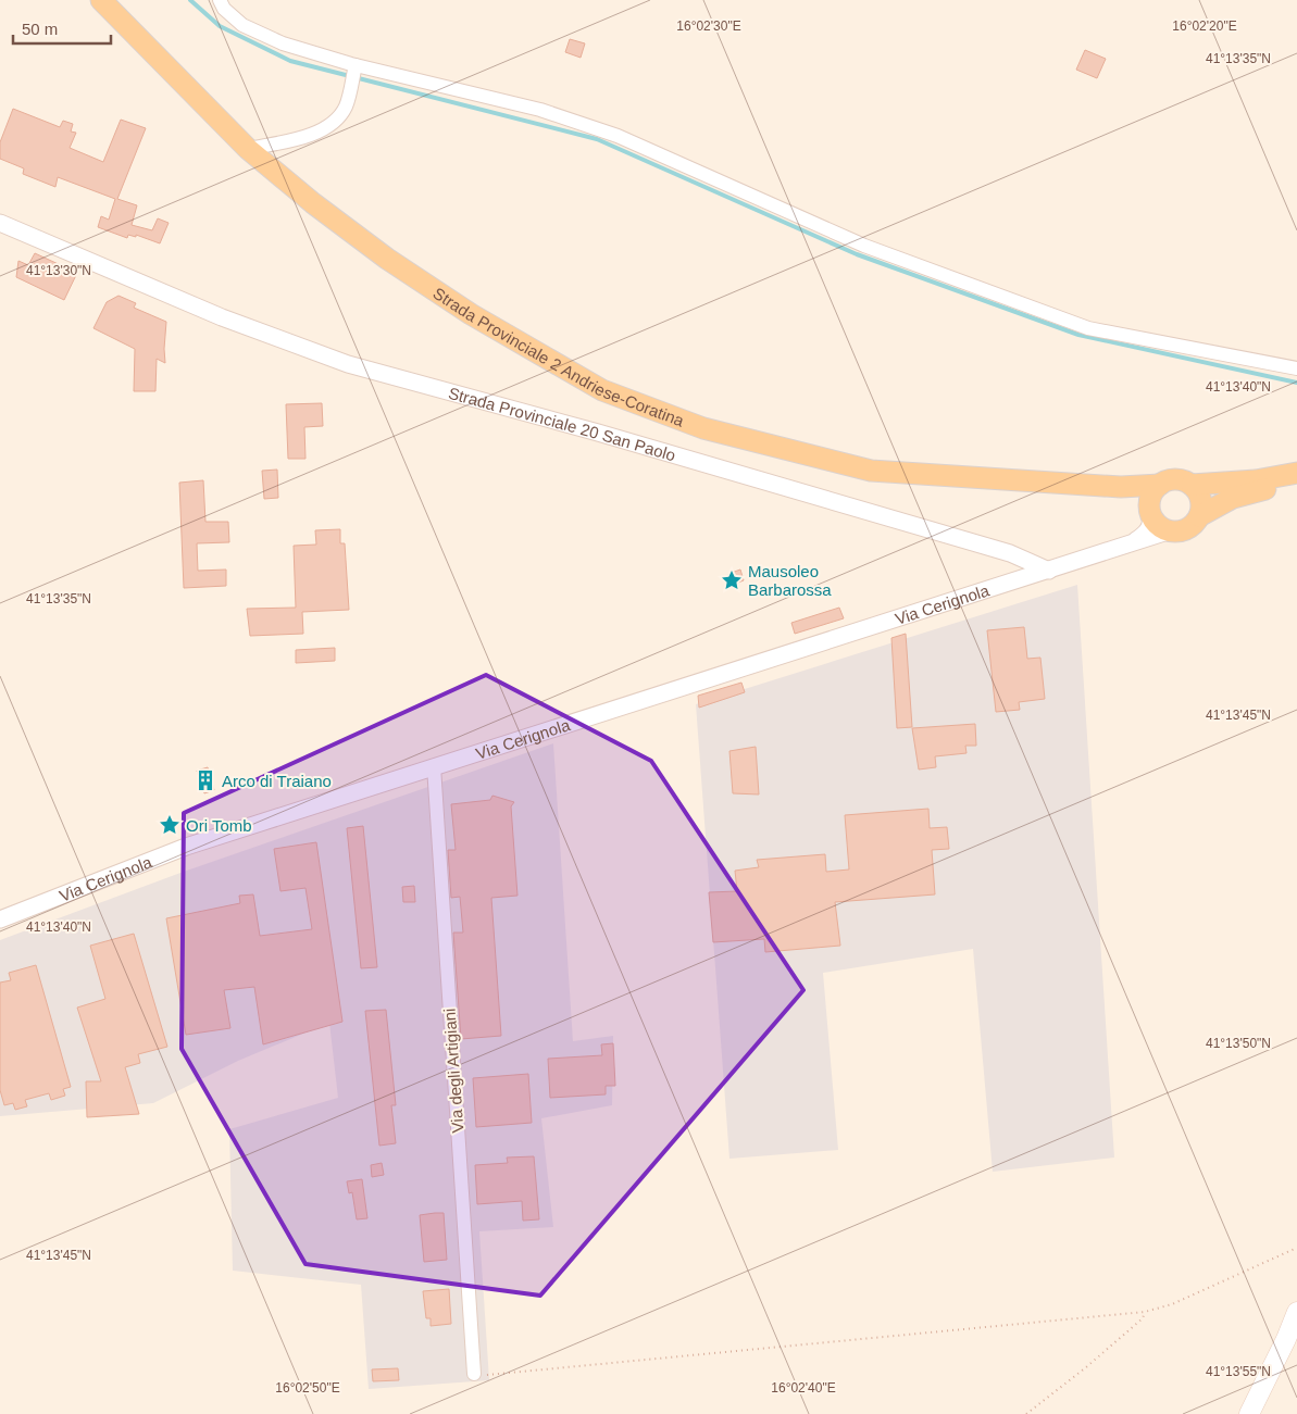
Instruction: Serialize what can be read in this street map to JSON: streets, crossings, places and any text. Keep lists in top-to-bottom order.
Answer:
{
  "streets": {
    "main road": ["Strada Provinciale 2 Andriese-Coratina"],
    "street": ["Strada Provinciale 20 San Paolo", "Via Cerignola", "Via degli Artigiani"]
  },
  "crossings": [
    ["Strada Provinciale 20 San Paolo", "Via Cerignola"],
    ["Via Cerignola", "Via degli Artigiani"]
  ],
  "places": {
    "place": ["Mausoleo Barbarossa", "Ori Tomb"],
    "building": ["Arco di Traiano"]
  },
  "scale_bar": "50 m",
  "coordinates": [
    "16°02'30\"E",
    "16°02'20\"E",
    "41°13'35\"N",
    "41°13'30\"N",
    "41°13'40\"N",
    "41°13'45\"N",
    "41°13'50\"N",
    "41°13'55\"N",
    "16°02'50\"E",
    "16°02'40\"E"
  ]
}
